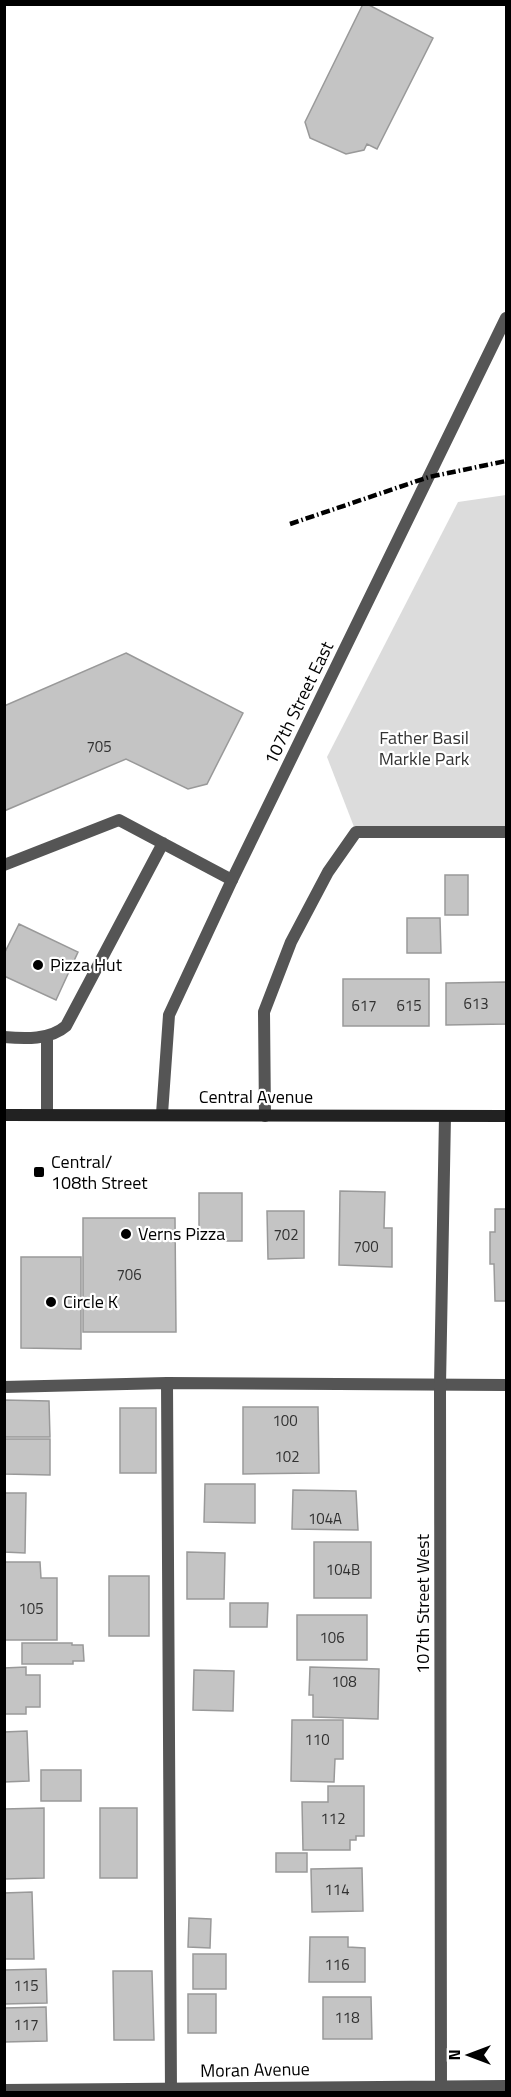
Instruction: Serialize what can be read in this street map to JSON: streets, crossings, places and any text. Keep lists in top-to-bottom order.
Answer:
{
  "streets": {
    "main road": ["Central Avenue"],
    "street": ["107th Street East", "107th Street West", "Moran Avenue"]
  },
  "crossings": [
    ["107th Street East", "Central Avenue"],
    ["Central Avenue", "107th Street West"],
    ["107th Street West", "Moran Avenue"]
  ],
  "parks": ["Father Basil Markle Park"],
  "places": {
    "other": ["Pizza Hut", "Verns Pizza", "Circle K"],
    "transit": ["Central/ 108th Street"]
  },
  "house_numbers": [
    "705",
    "613",
    "617",
    "615",
    "702",
    "700",
    "706",
    "100",
    "102",
    "104A",
    "104B",
    "105",
    "106",
    "108",
    "110",
    "112",
    "114",
    "116",
    "115",
    "118",
    "117"
  ],
  "north": "left"
}
